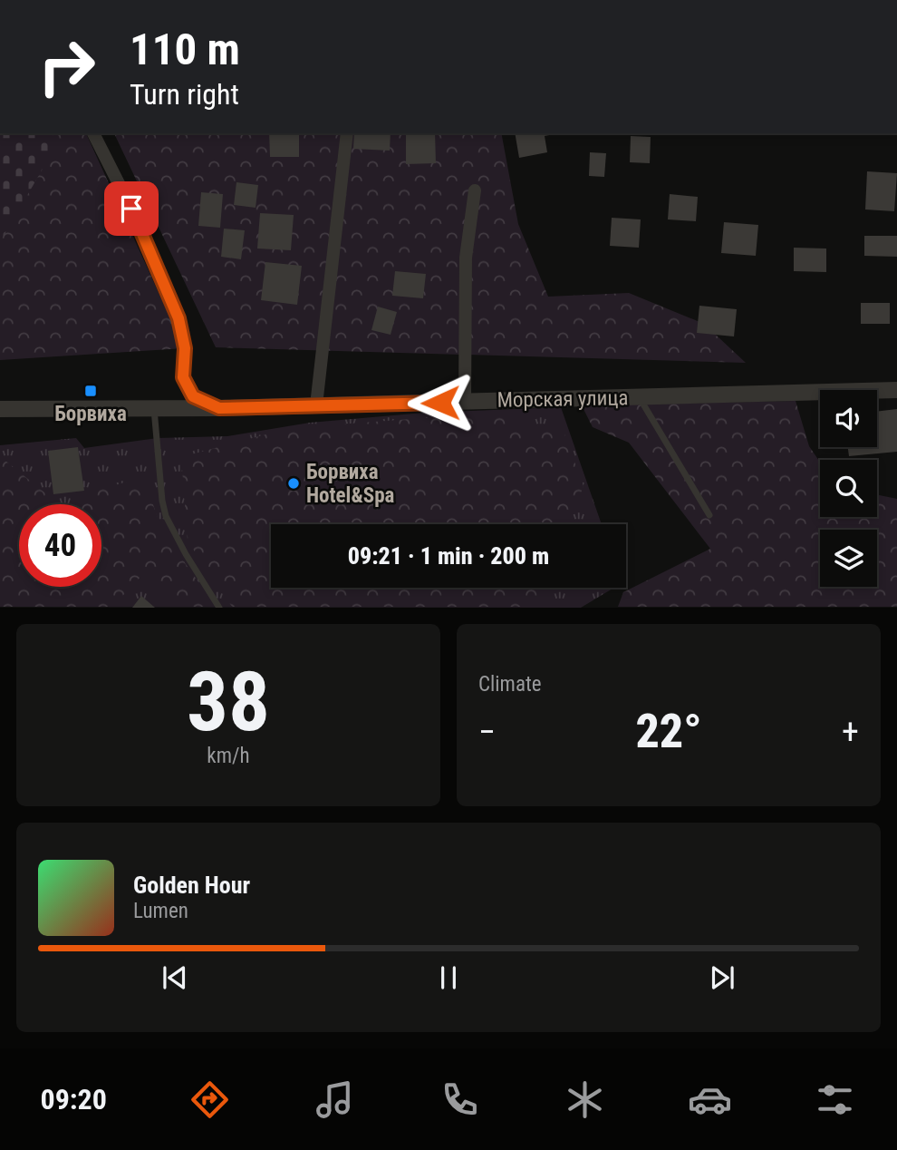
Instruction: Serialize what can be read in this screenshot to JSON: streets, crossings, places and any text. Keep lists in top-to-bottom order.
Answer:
{
  "streets": {
    "street": ["Морская улица"]
  },
  "places": {
    "transit": ["Борвиха"],
    "other": ["Борвиха Hotel&Spa"]
  },
  "page": {
    "turn": ["110 m", "Turn right"],
    "limit": "40",
    "trip": "09:21 · 1 min · 200 m",
    "tile": [
      ["38", "km/h"],
      "Climate"
    ],
    "heat": ["−", "22°", "+"],
    "song": ["Golden Hour", "Lumen"],
    "tabs": "09:20"
  }
}
